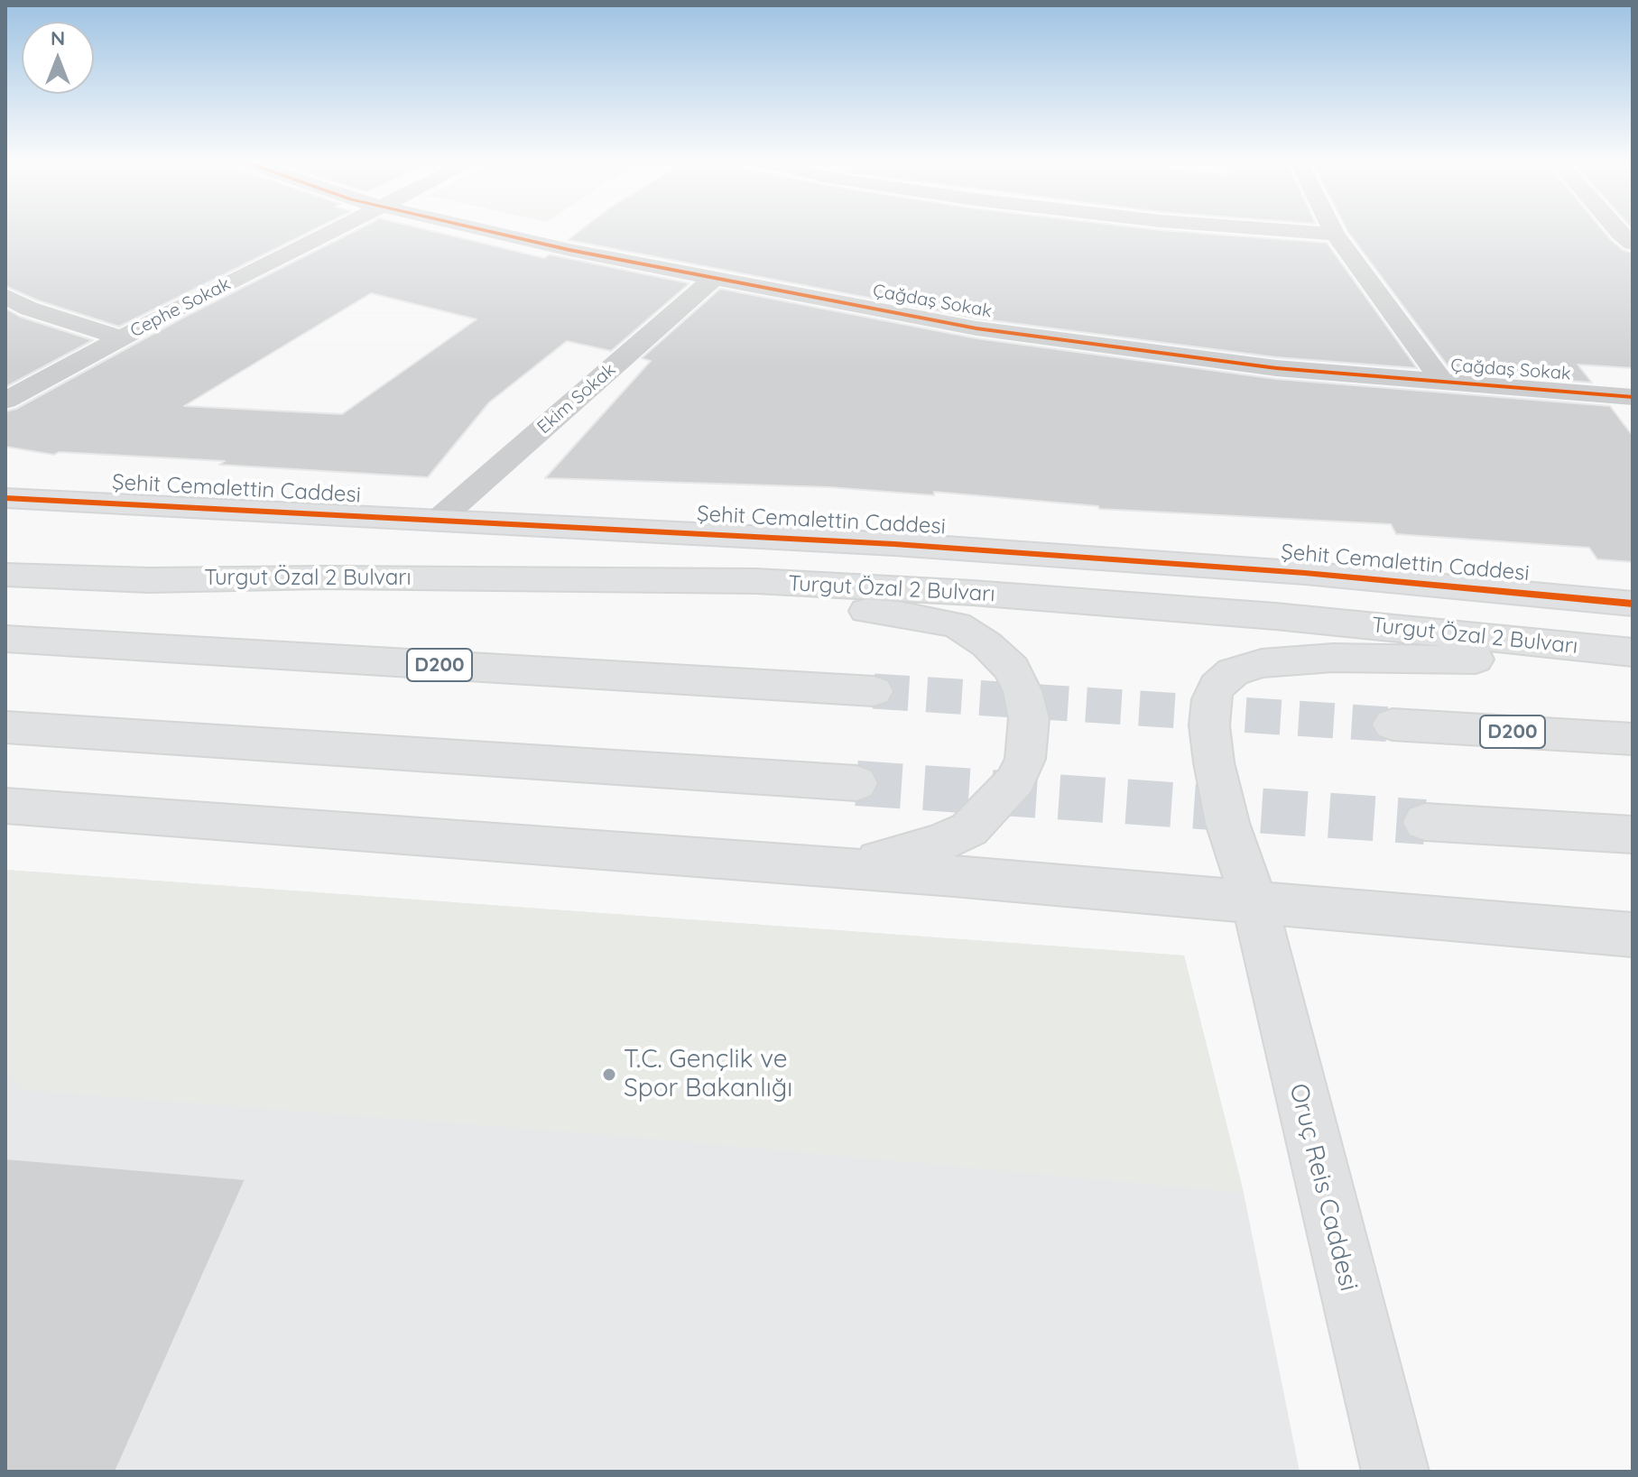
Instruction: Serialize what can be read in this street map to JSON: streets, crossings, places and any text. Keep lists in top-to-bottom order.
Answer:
{
  "streets": {
    "main road": [
      "Şehit Cemalettin Caddesi",
      "Turgut Özal 2 Bulvarı",
      "D200",
      "Oruç Reis Caddesi"
    ],
    "street": ["Çağdaş Sokak", "Cephe Sokak", "Ekim Sokak"]
  },
  "crossings": [
    ["Çağdaş Sokak", "Ekim Sokak"],
    ["Ekim Sokak", "Şehit Cemalettin Caddesi"],
    ["Turgut Özal 2 Bulvarı", "Oruç Reis Caddesi"]
  ],
  "places": ["T.C. Gençlik ve Spor Bakanlığı"],
  "north": "top"
}
